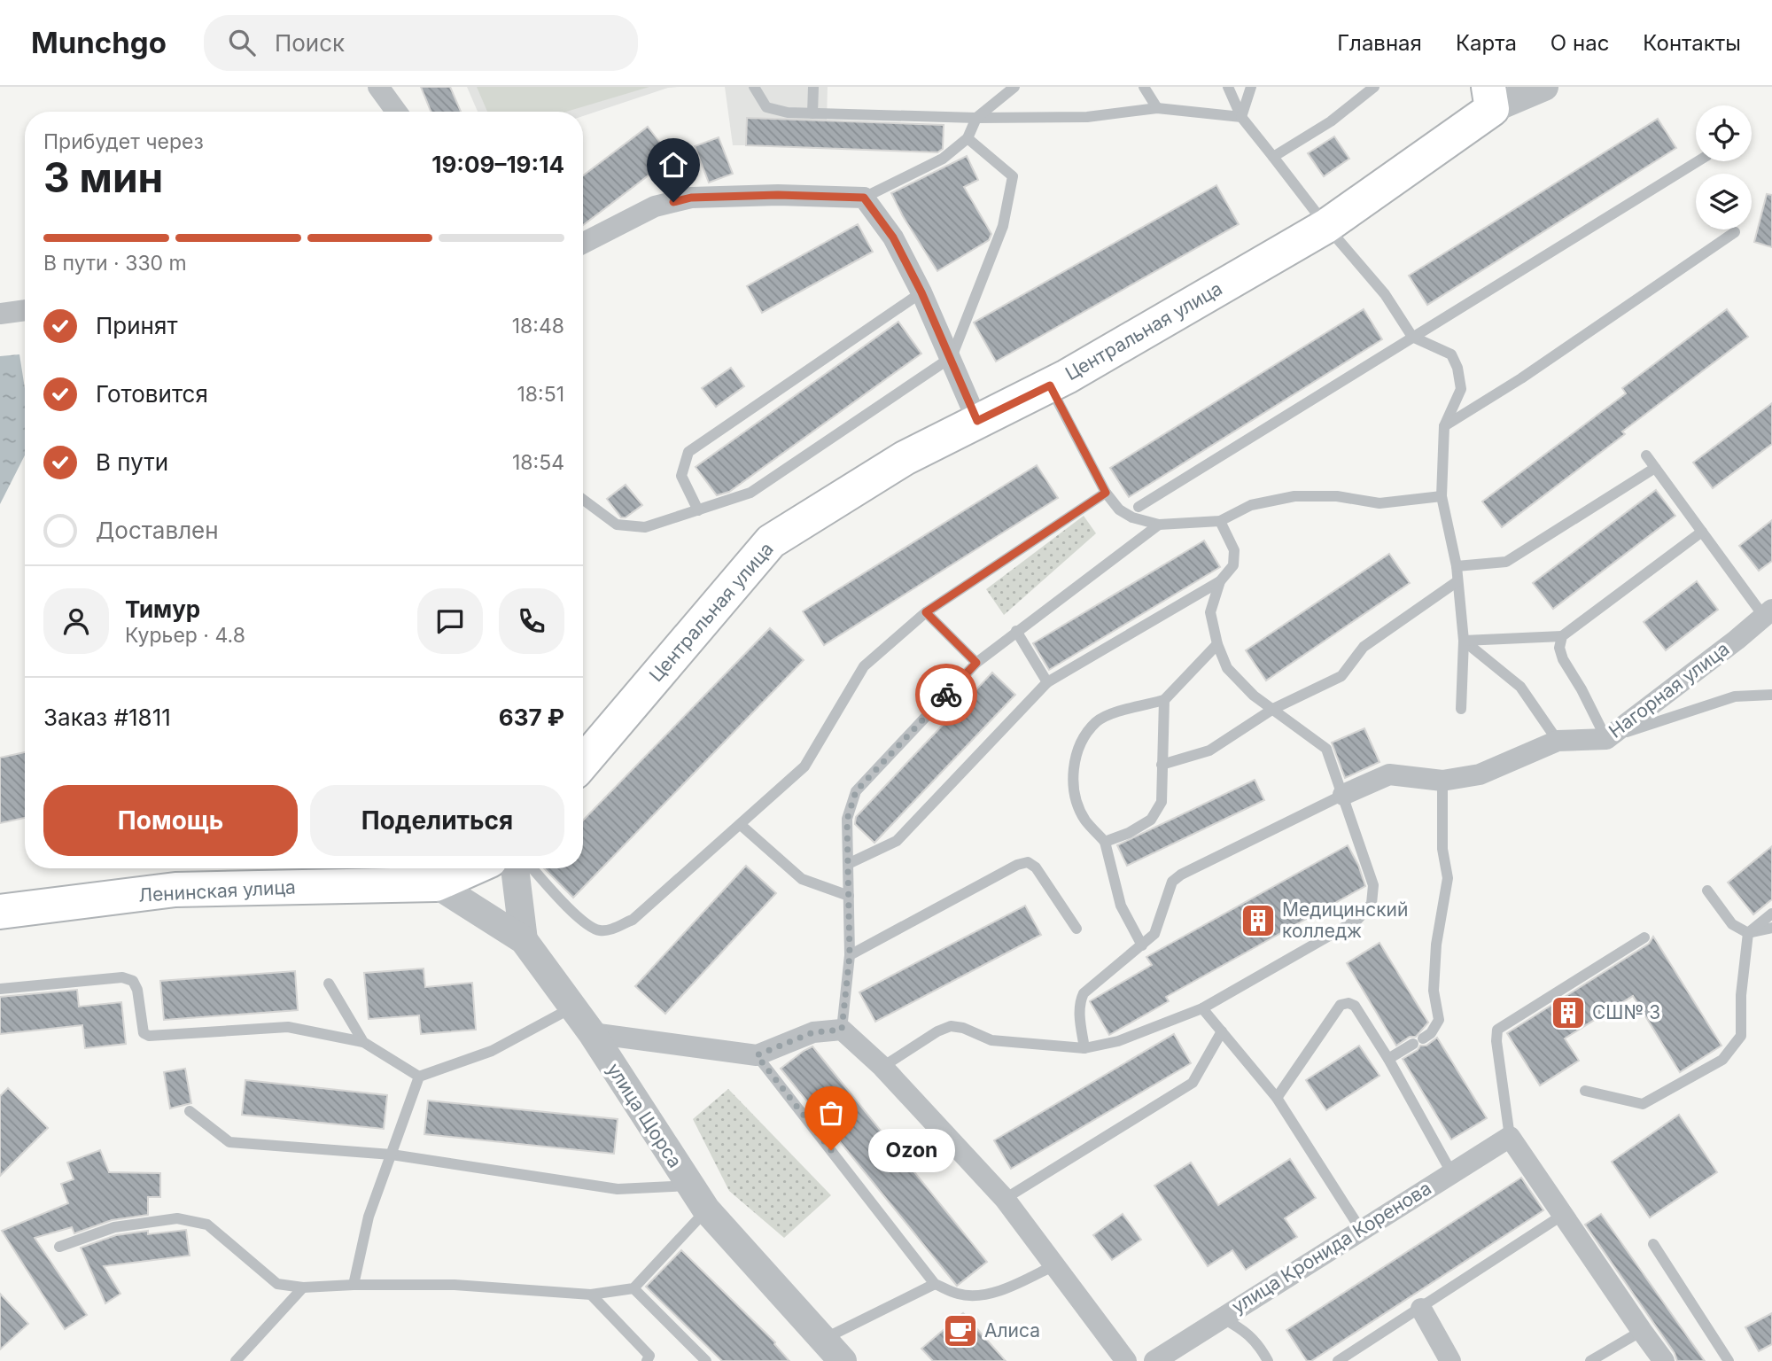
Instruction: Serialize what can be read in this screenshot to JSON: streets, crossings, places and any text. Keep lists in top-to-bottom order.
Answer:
{
  "streets": {
    "main road": ["Центральная улица", "Ленинская улица"],
    "street": ["Нагорная улица", "улица Щорса", "улица Кронида Коренова"]
  },
  "crossings": [
    ["Ленинская улица", "улица Щорса"]
  ],
  "places": {
    "building": ["Медицинский колледж", "СШ№ 3"],
    "other": ["Ozon"],
    "cafe": ["Алиса"]
  },
  "page": {
    "header": "Munchgo",
    "search": "Поиск",
    "nav": [
      "Главная",
      "Карта",
      "О нас",
      "Контакты"
    ],
    "heading": ["3 мин", "Прибудет через", "19:09–19:14"],
    "panel": [
      "Тимур",
      "Курьер · 4.8",
      "Заказ #1811",
      "637 ₽"
    ],
    "bar": "В пути · 330 m",
    "list": [
      ["Принят", "18:48"],
      ["Готовится", "18:51"],
      ["В пути", "18:54"],
      "Доставлен"
    ],
    "buttons": ["Помощь", "Поделиться"],
    "bubble": "Ozon"
  }
}
